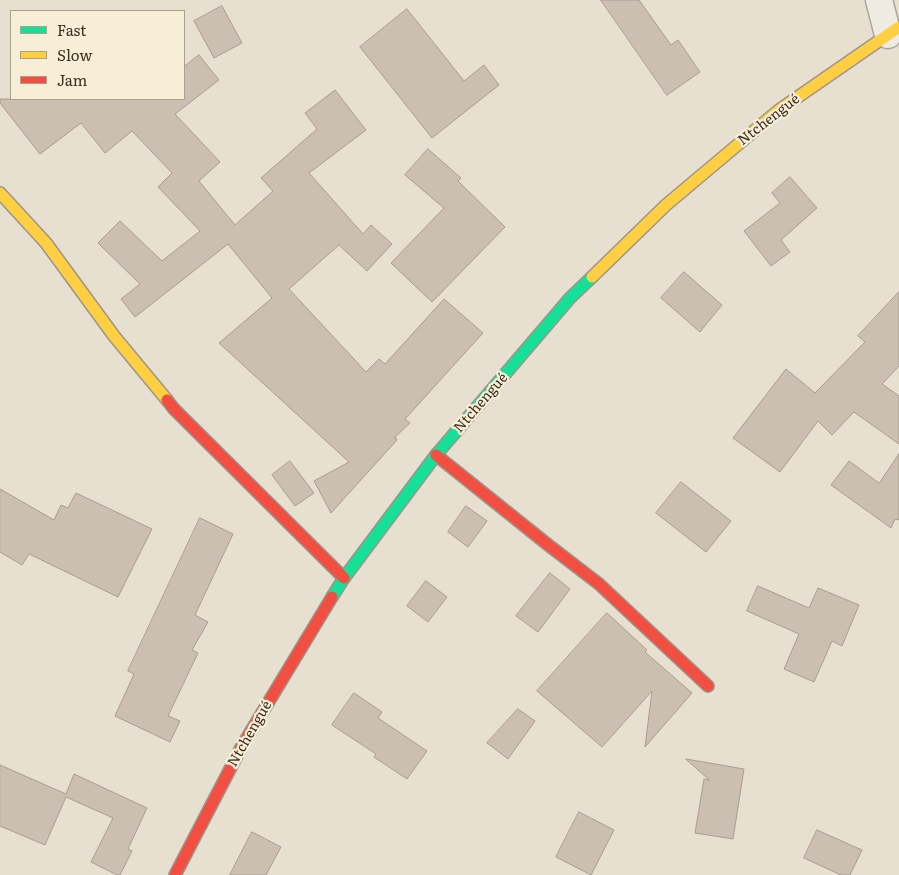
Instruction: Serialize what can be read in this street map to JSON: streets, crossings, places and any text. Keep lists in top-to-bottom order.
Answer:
{
  "streets": {
    "main road": ["Ntchengué"]
  },
  "legend": ["Fast", "Slow", "Jam"]
}
